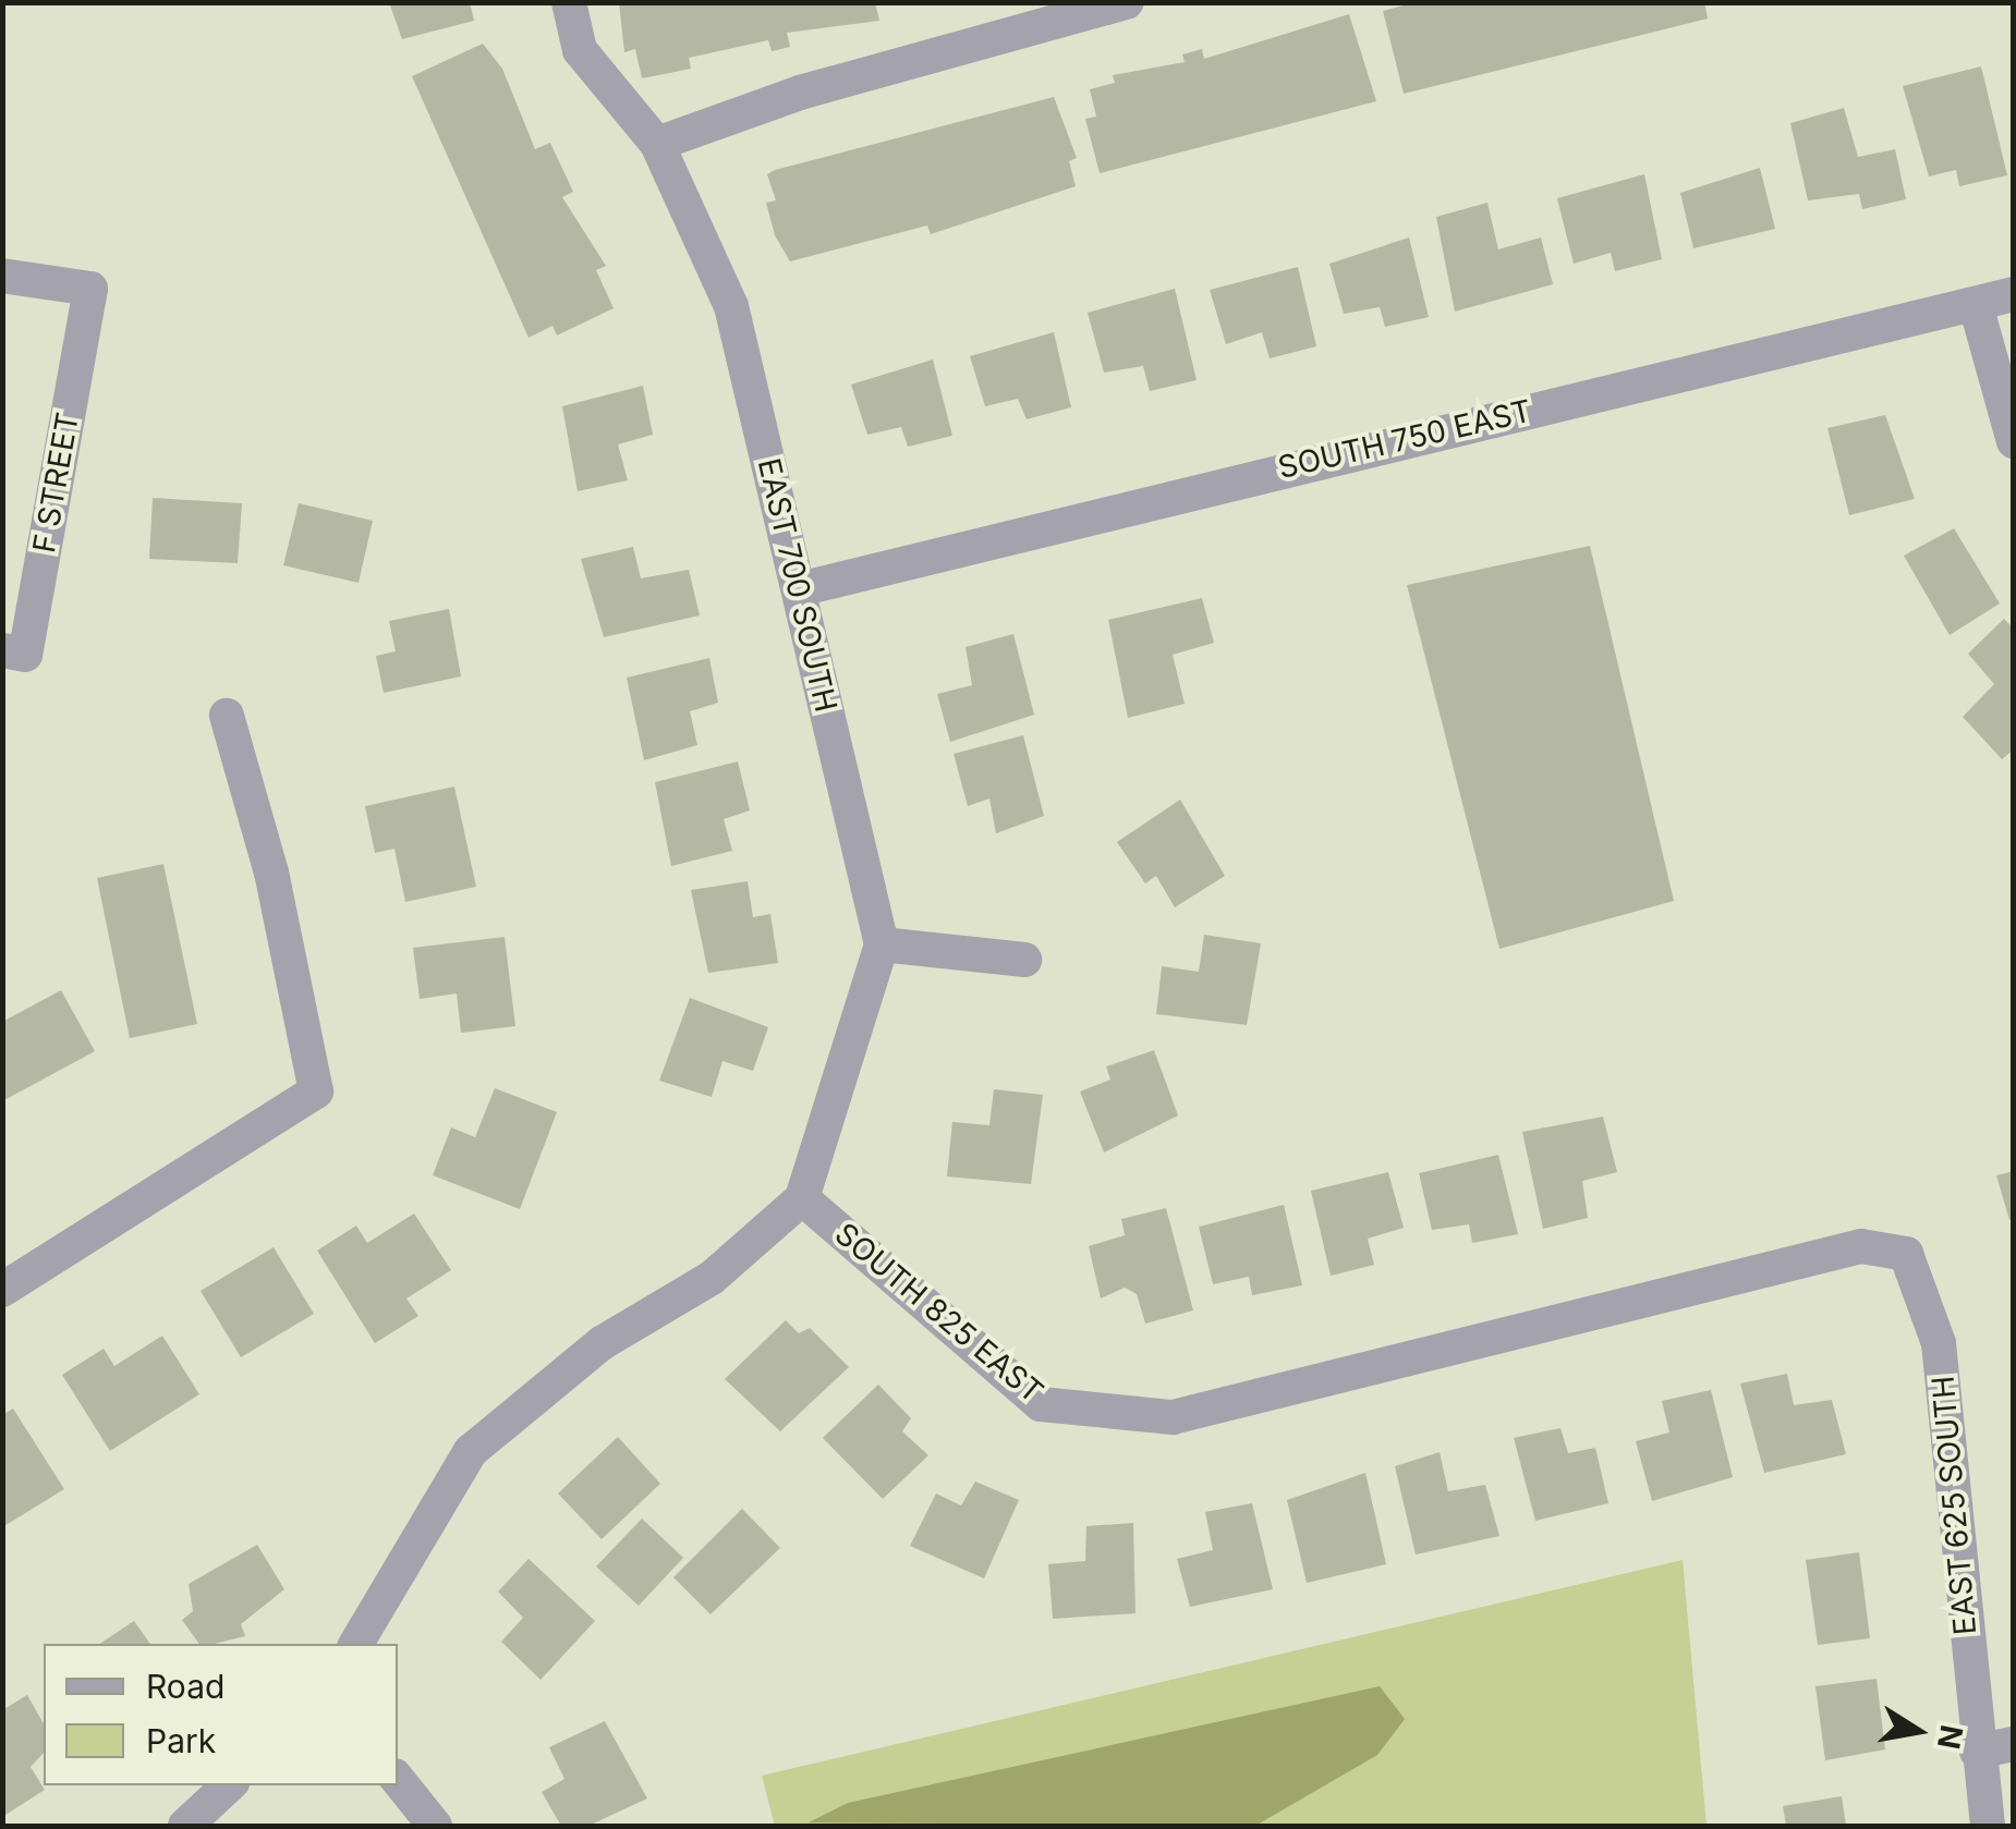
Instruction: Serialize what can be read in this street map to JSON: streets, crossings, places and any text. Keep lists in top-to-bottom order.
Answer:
{
  "streets": {
    "street": [
      "SOUTH 750 EAST",
      "F STREET",
      "EAST 700 SOUTH",
      "SOUTH 825 EAST",
      "EAST 625 SOUTH"
    ]
  },
  "crossings": [
    ["SOUTH 750 EAST", "EAST 700 SOUTH"],
    ["SOUTH 825 EAST", "EAST 625 SOUTH"]
  ],
  "legend": ["Road", "Park"],
  "north": "right"
}
